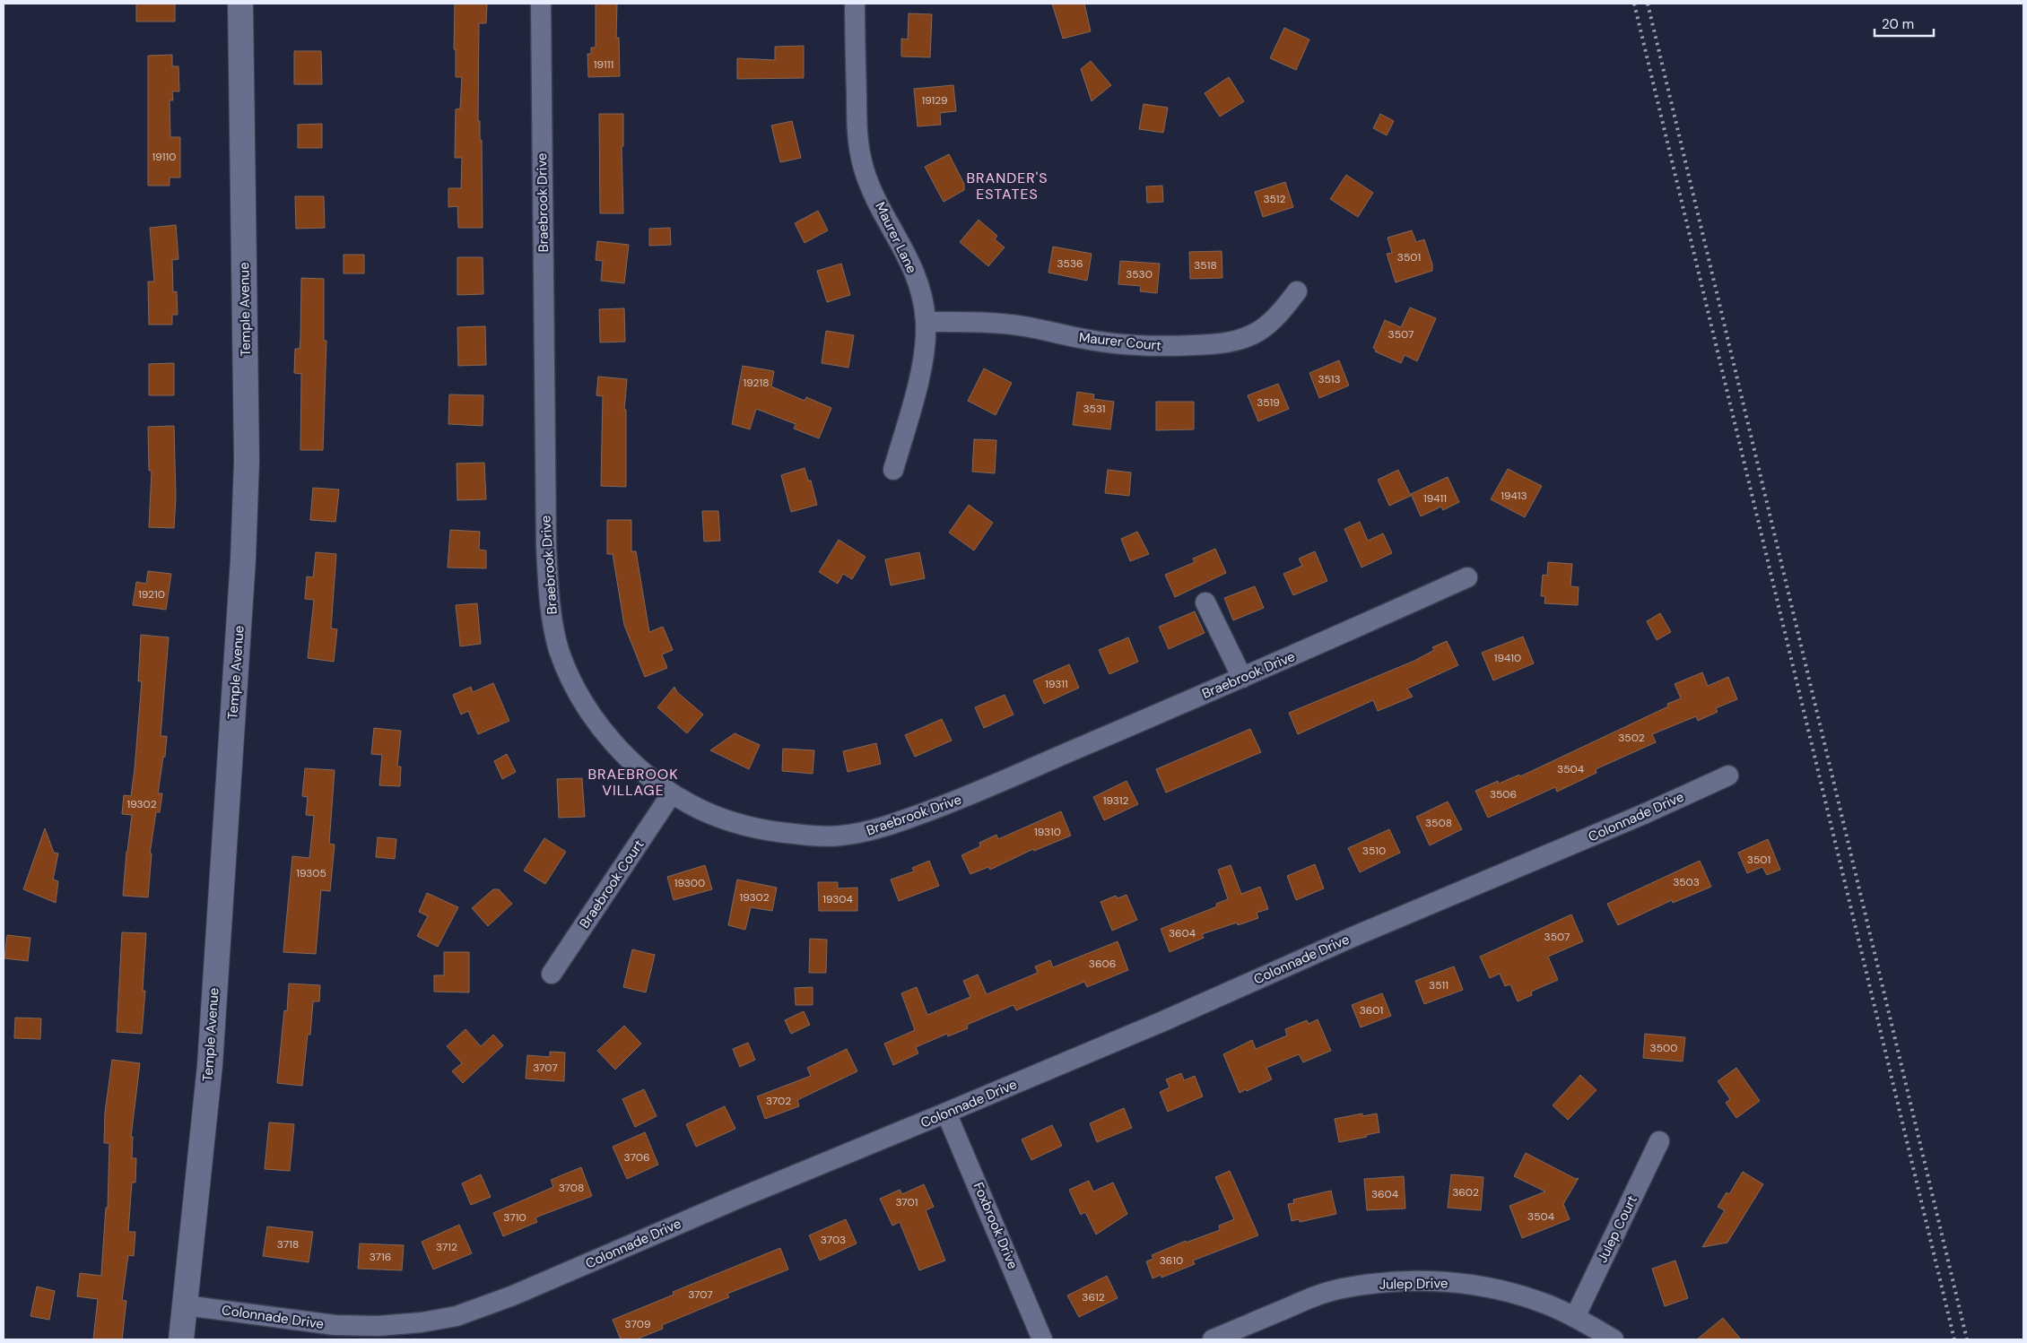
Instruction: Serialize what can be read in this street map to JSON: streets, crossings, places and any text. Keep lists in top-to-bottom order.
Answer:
{
  "streets": {
    "street": [
      "Braebrook Drive",
      "Maurer Lane",
      "Temple Avenue",
      "Maurer Court",
      "Colonnade Drive",
      "Braebrook Court",
      "Foxbrook Drive",
      "Julep Court",
      "Julep Drive"
    ]
  },
  "crossings": [
    ["Braebrook Drive", "Braebrook Court"],
    ["Maurer Lane", "Maurer Court"],
    ["Temple Avenue", "Colonnade Drive"],
    ["Colonnade Drive", "Foxbrook Drive"],
    ["Julep Court", "Julep Drive"]
  ],
  "districts": ["BRANDER'S ESTATES", "BRAEBROOK VILLAGE"],
  "house_numbers": [
    "19111",
    "19129",
    "19110",
    "3512",
    "3501",
    "3536",
    "3518",
    "3530",
    "3507",
    "3513",
    "19218",
    "3519",
    "3531",
    "19413",
    "19411",
    "19210",
    "19410",
    "19311",
    "3502",
    "3504",
    "3506",
    "19312",
    "19302",
    "3508",
    "19310",
    "3510",
    "3501",
    "19305",
    "3503",
    "19300",
    "19302",
    "19304",
    "3604",
    "3507",
    "3606",
    "3511",
    "3601",
    "3500",
    "3707",
    "3702",
    "3706",
    "3708",
    "3602",
    "3604",
    "3701",
    "3504",
    "3710",
    "3703",
    "3718",
    "3712",
    "3716",
    "3610",
    "3707",
    "3612",
    "3709"
  ],
  "scale_bar": "20 m"
}
